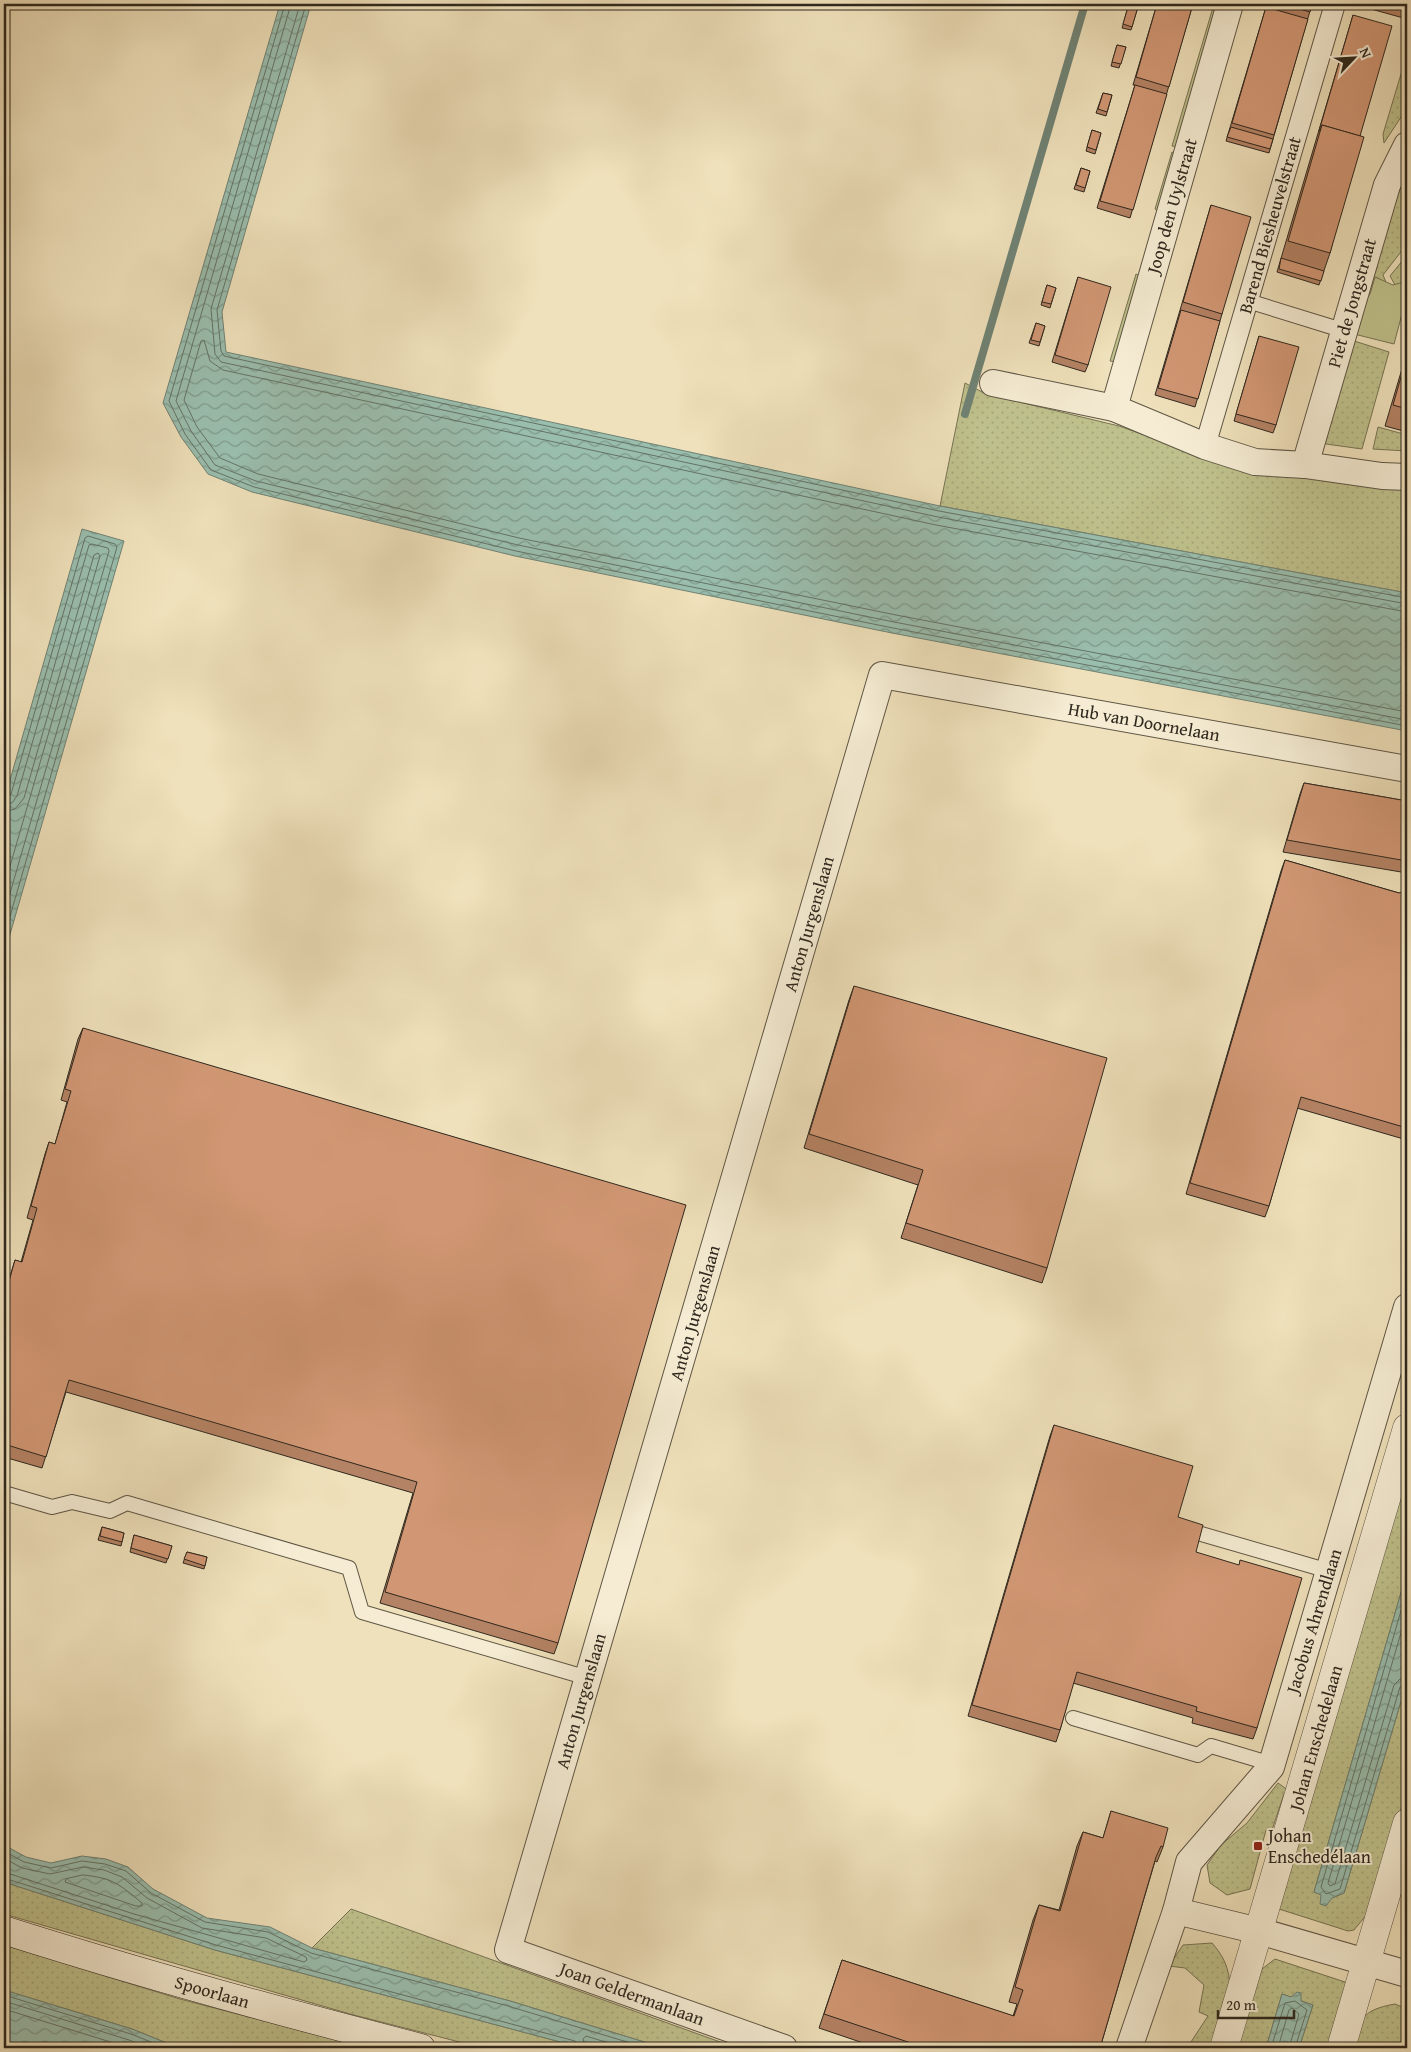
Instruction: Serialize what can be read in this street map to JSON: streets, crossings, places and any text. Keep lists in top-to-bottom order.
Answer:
{
  "streets": {
    "street": [
      "Joop den Uylstraat",
      "Barend Biesheuvelstraat",
      "Piet de Jongstraat",
      "Hub van Doornelaan",
      "Anton Jurgenslaan",
      "Jacobus Ahrendlaan",
      "Johan Enschedelaan",
      "Spoorlaan",
      "Joan Geldermanlaan"
    ]
  },
  "crossings": [
    ["Hub van Doornelaan", "Anton Jurgenslaan"],
    ["Anton Jurgenslaan", "Joan Geldermanlaan"]
  ],
  "places": {
    "transit": ["Johan Enschedélaan"]
  },
  "scale_bar": "20 m",
  "north": "top right"
}
